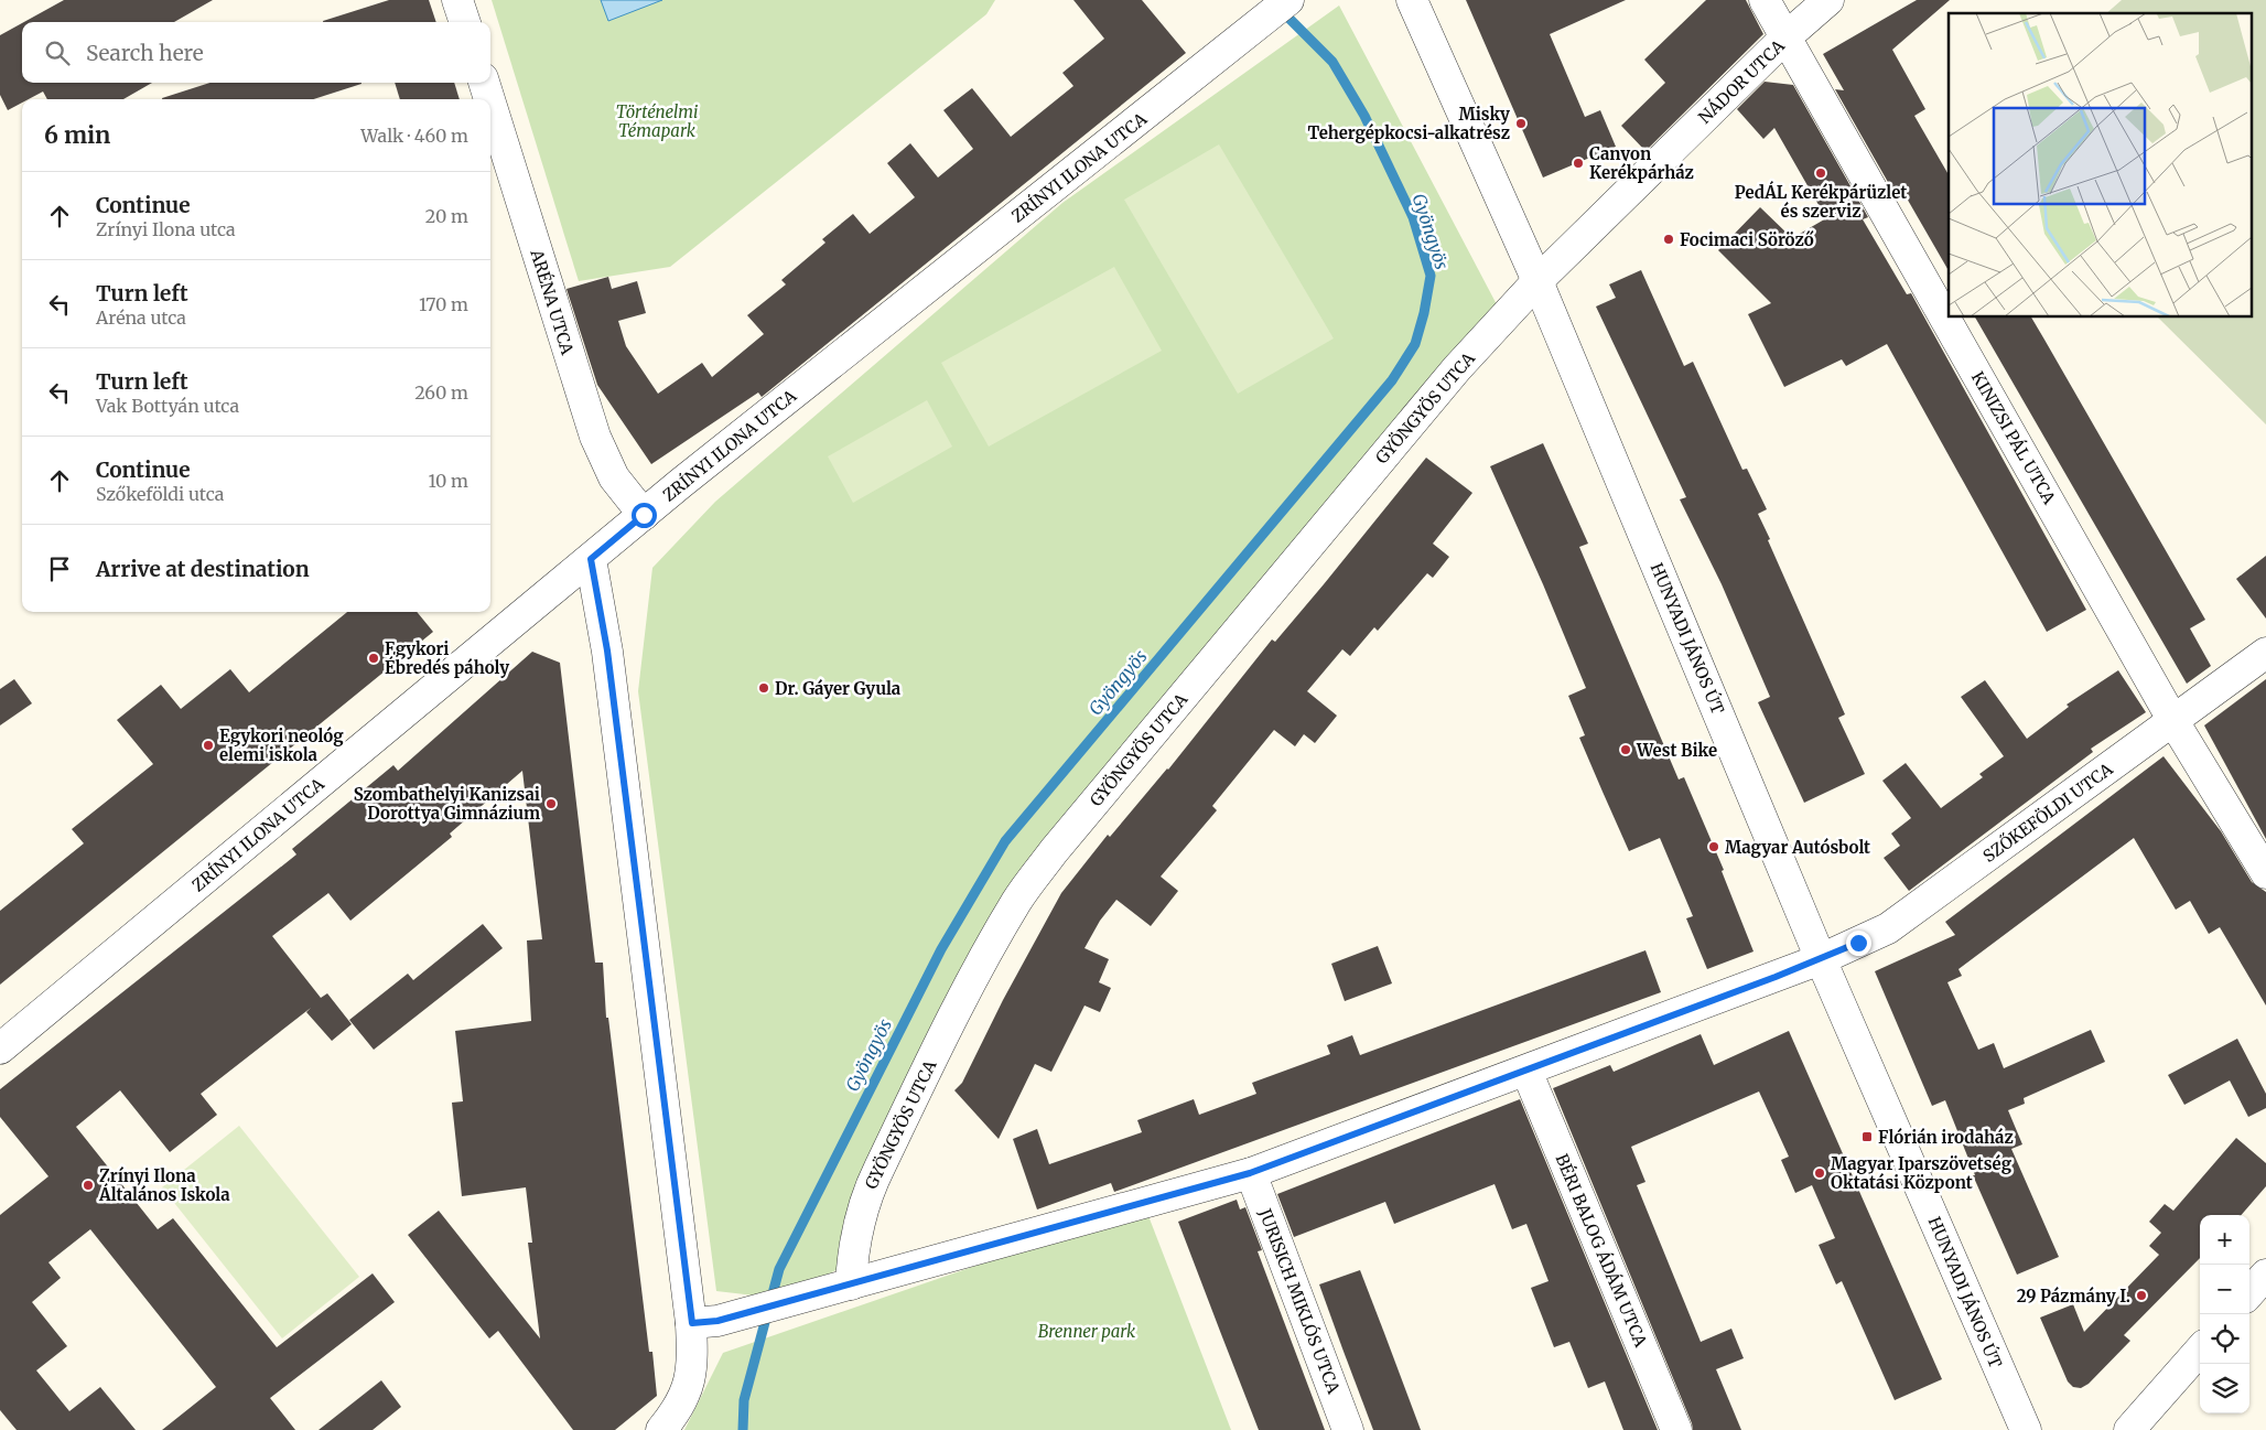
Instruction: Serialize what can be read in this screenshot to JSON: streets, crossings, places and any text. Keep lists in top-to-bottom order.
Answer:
{
  "streets": {
    "street": [
      "NÁDOR UTCA",
      "ZRÍNYI ILONA UTCA",
      "ARÉNA UTCA",
      "GYÖNGYÖS UTCA",
      "KINIZSI PÁL UTCA",
      "HUNYADI JÁNOS ÚT",
      "SZŐKEFÖLDI UTCA",
      "BÉRI BALOG ÁDÁM UTCA",
      "JURISICH MIKLÓS UTCA"
    ]
  },
  "crossings": [
    ["NÁDOR UTCA", "GYÖNGYÖS UTCA"],
    ["NÁDOR UTCA", "KINIZSI PÁL UTCA"],
    ["NÁDOR UTCA", "HUNYADI JÁNOS ÚT"],
    ["ZRÍNYI ILONA UTCA", "ARÉNA UTCA"],
    ["GYÖNGYÖS UTCA", "HUNYADI JÁNOS ÚT"],
    ["GYÖNGYÖS UTCA", "SZŐKEFÖLDI UTCA"],
    ["KINIZSI PÁL UTCA", "SZŐKEFÖLDI UTCA"],
    ["HUNYADI JÁNOS ÚT", "SZŐKEFÖLDI UTCA"],
    ["SZŐKEFÖLDI UTCA", "BÉRI BALOG ÁDÁM UTCA"],
    ["SZŐKEFÖLDI UTCA", "JURISICH MIKLÓS UTCA"]
  ],
  "water": ["Gyöngyös"],
  "parks": ["Történelmi Témapark", "Brenner park"],
  "places": {
    "other": [
      "Misky Tehergépkocsi-alkatrész",
      "Canyon Kerékpárház",
      "PedÁL Kerékpárüzlet és szerviz",
      "Focimaci Söröző",
      "Egykori Ébredés páholy",
      "Dr. Gáyer Gyula",
      "Egykori neológ elemi iskola",
      "West Bike",
      "Szombathelyi Kanizsai Dorottya Gimnázium",
      "Magyar Autósbolt",
      "Magyar Iparszövetség Oktatási Központ",
      "Zrínyi Ilona Általános Iskola",
      "29 Pázmány I."
    ],
    "transit": ["Flórián irodaház"]
  },
  "page": {
    "search": "Search here",
    "heading": ["6 min", "Walk · 460 m"],
    "list": [
      ["Continue", "Zrínyi Ilona utca", "20 m"],
      ["Turn left", "Aréna utca", "170 m"],
      ["Turn left", "Vak Bottyán utca", "260 m"],
      ["Continue", "Szőkeföldi utca", "10 m"],
      "Arrive at destination"
    ],
    "map_buttons": ["+", "−"]
  }
}
